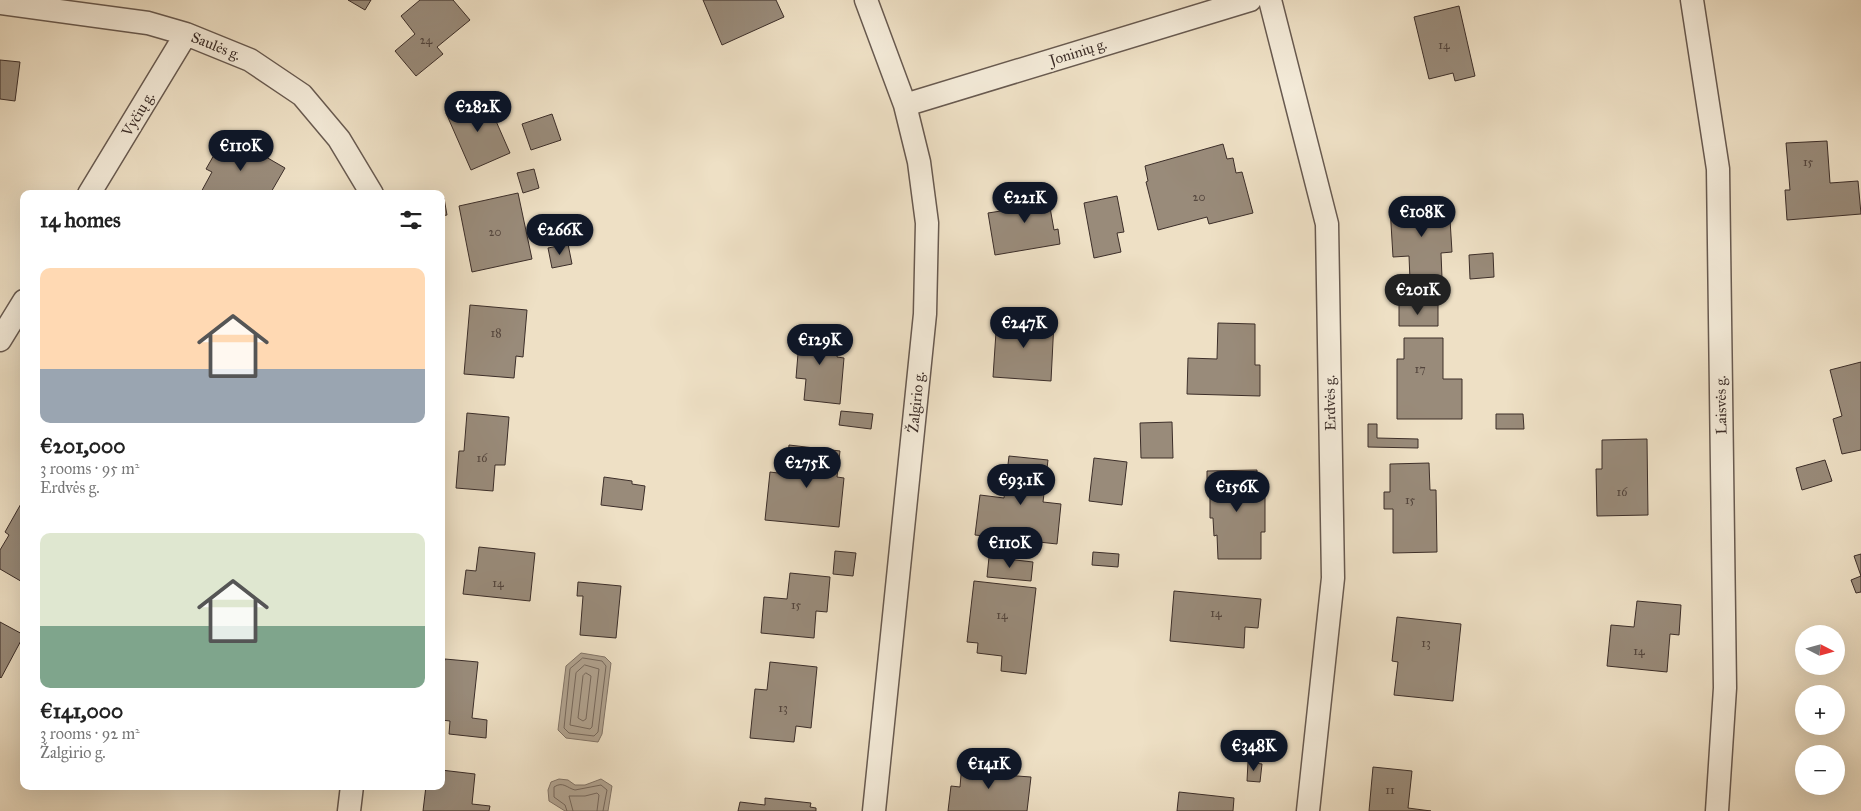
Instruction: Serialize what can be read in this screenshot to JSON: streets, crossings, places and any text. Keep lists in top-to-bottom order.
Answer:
{
  "streets": {
    "street": [
      "Saulės g.",
      "Joninių g.",
      "Vyčių g.",
      "Žalgirio g.",
      "Erdvės g.",
      "Laisvės g."
    ]
  },
  "crossings": [
    ["Saulės g.", "Vyčių g."],
    ["Joninių g.", "Žalgirio g."]
  ],
  "house_numbers": [
    "24",
    "14",
    "15",
    "20",
    "20",
    "18",
    "17",
    "16",
    "16",
    "15",
    "14",
    "15",
    "14",
    "14",
    "13",
    "14",
    "13",
    "11"
  ],
  "north": "right",
  "page": {
    "price": [
      "€282K",
      "€110K",
      "€221K",
      "€108K",
      "€266K",
      "€201K",
      "€247K",
      "€129K",
      "€275K",
      "€93.1K",
      "€156K",
      "€110K",
      "€348K",
      "€141K"
    ],
    "heading": "14 homes",
    "list": [
      {
        "name": "€201,000",
        "note": "3 rooms · 95 m² · Erdvės g."
      },
      {
        "name": "€141,000",
        "note": "3 rooms · 92 m² · Žalgirio g."
      }
    ],
    "map_buttons": ["+", "−"]
  }
}
